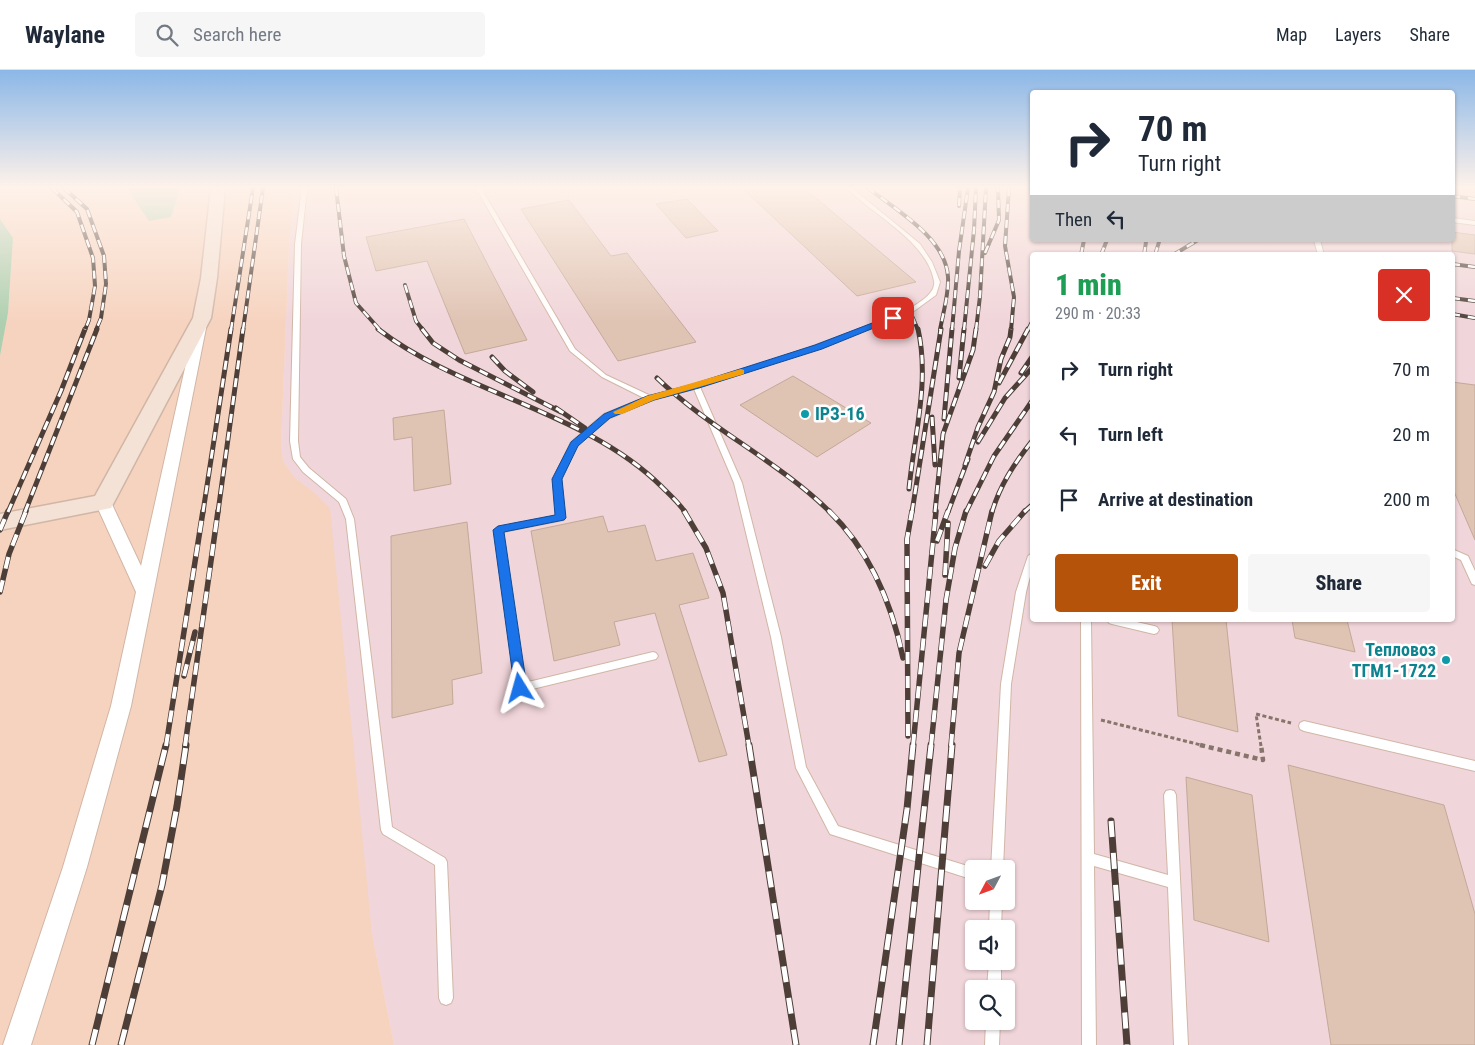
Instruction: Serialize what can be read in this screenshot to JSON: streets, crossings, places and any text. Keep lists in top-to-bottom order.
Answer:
{
  "places": ["ІРЗ-16", "Тепловоз ТГМ1-1722"],
  "north": "bottom left",
  "page": {
    "header": "Waylane",
    "search": "Search here",
    "nav": ["Map", "Layers", "Share"],
    "turn": ["70 m", "Turn right"],
    "then": "Then",
    "heading": ["1 min", "290 m · 20:33"],
    "list": [
      {
        "name": "Turn right",
        "value": "70 m"
      },
      {
        "name": "Turn left",
        "value": "20 m"
      },
      {
        "name": "Arrive at destination",
        "value": "200 m"
      }
    ],
    "buttons": ["Exit", "Share"]
  }
}
